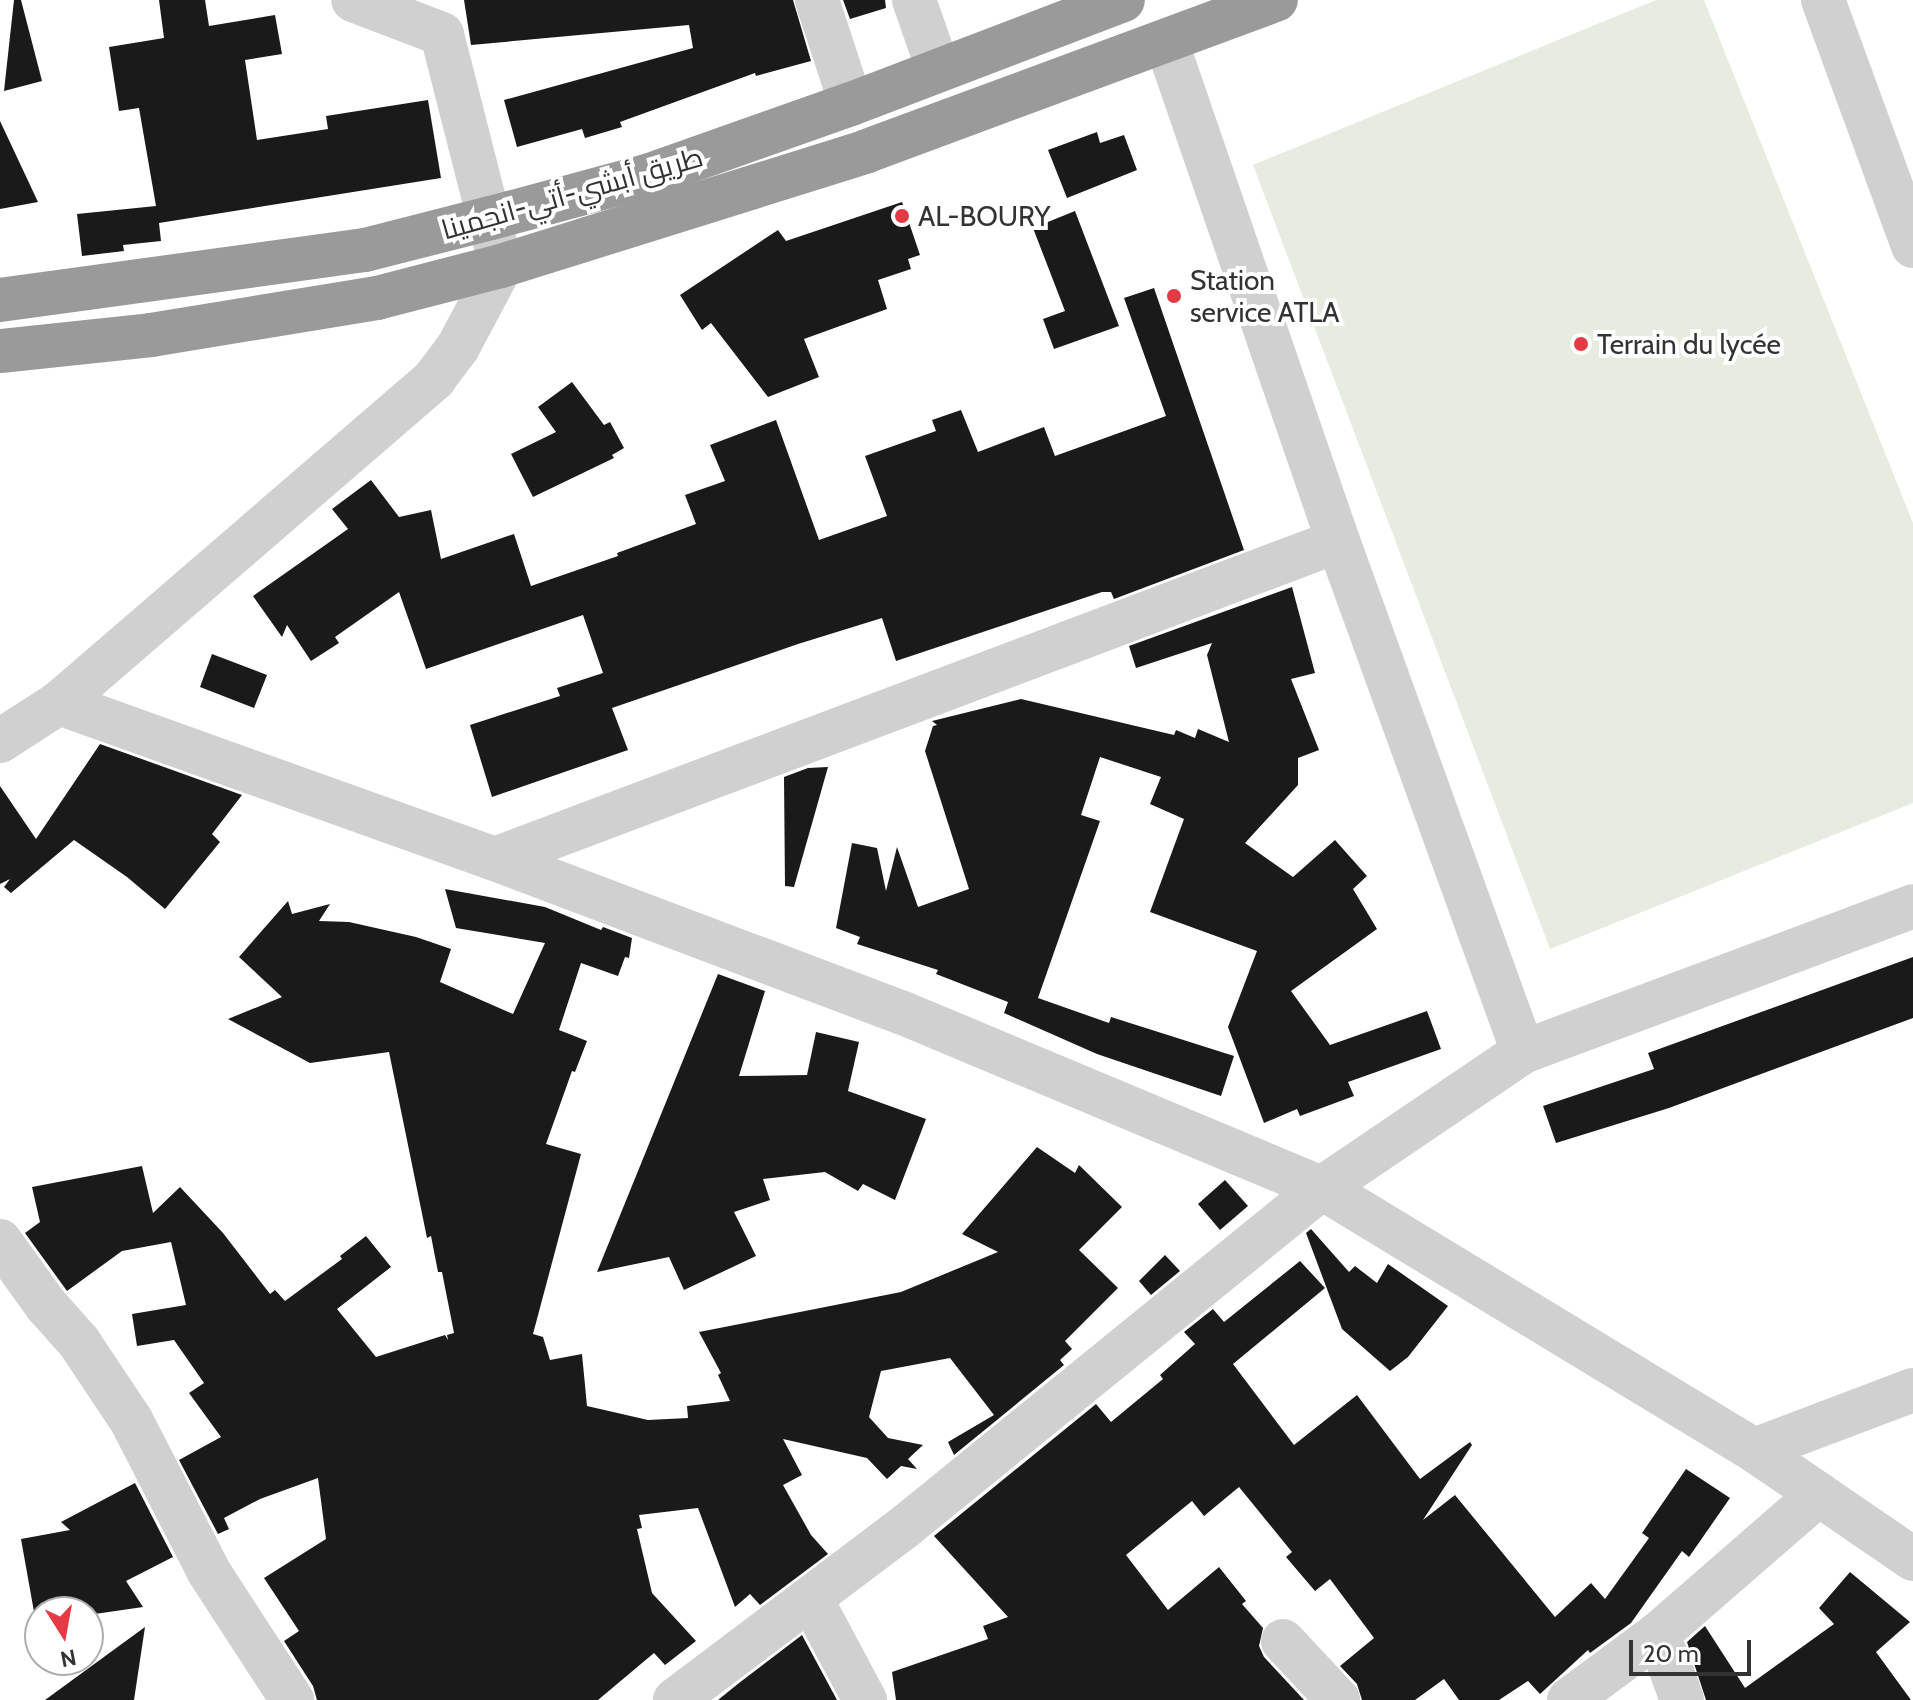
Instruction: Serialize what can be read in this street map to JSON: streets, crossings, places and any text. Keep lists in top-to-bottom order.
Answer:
{
  "streets": {
    "highway": ["طريق أبشي-أتي-انجمينا"]
  },
  "places": ["AL-BOURY", "Station service ATLA", "Terrain du lycée"],
  "scale_bar": "20 m",
  "north": "bottom"
}
